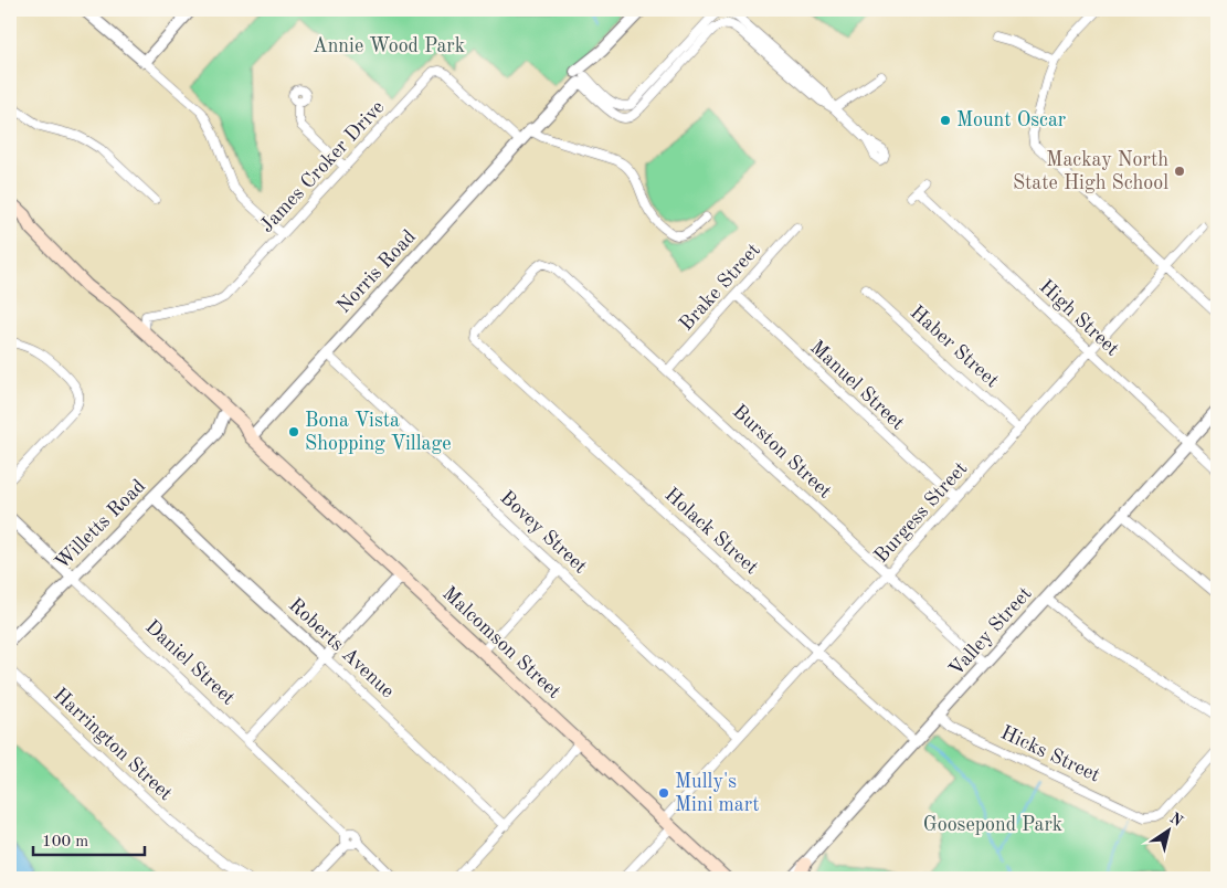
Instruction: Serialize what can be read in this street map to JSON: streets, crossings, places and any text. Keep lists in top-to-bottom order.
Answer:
{
  "streets": {
    "main road": ["Malcomson Street"],
    "street": [
      "James Croker Drive",
      "Norris Road",
      "Brake Street",
      "High Street",
      "Haber Street",
      "Manuel Street",
      "Burston Street",
      "Burgess Street",
      "Willetts Road",
      "Holack Street",
      "Bovey Street",
      "Valley Street",
      "Roberts Avenue",
      "Daniel Street",
      "Harrington Street",
      "Hicks Street"
    ]
  },
  "crossings": [
    ["James Croker Drive", "Norris Road"],
    ["James Croker Drive", "Malcomson Street"],
    ["Norris Road", "Bovey Street"],
    ["Norris Road", "Malcomson Street"],
    ["Brake Street", "Manuel Street"],
    ["Brake Street", "Burston Street"],
    ["High Street", "Burgess Street"],
    ["High Street", "Valley Street"],
    ["Haber Street", "Burgess Street"],
    ["Manuel Street", "Burgess Street"],
    ["Burston Street", "Burgess Street"],
    ["Burston Street", "Holack Street"],
    ["Burston Street", "Valley Street"],
    ["Burgess Street", "Holack Street"],
    ["Burgess Street", "Bovey Street"],
    ["Burgess Street", "Malcomson Street"],
    ["Willetts Road", "Malcomson Street"],
    ["Willetts Road", "Roberts Avenue"],
    ["Willetts Road", "Daniel Street"],
    ["Holack Street", "Valley Street"],
    ["Valley Street", "Hicks Street"]
  ],
  "parks": ["Annie Wood Park", "Goosepond Park"],
  "places": [
    "Mount Oscar",
    "Mackay North State High School",
    "Bona Vista Shopping Village",
    "Mully's Mini mart"
  ],
  "scale_bar": "100 m",
  "north": "top right"
}
